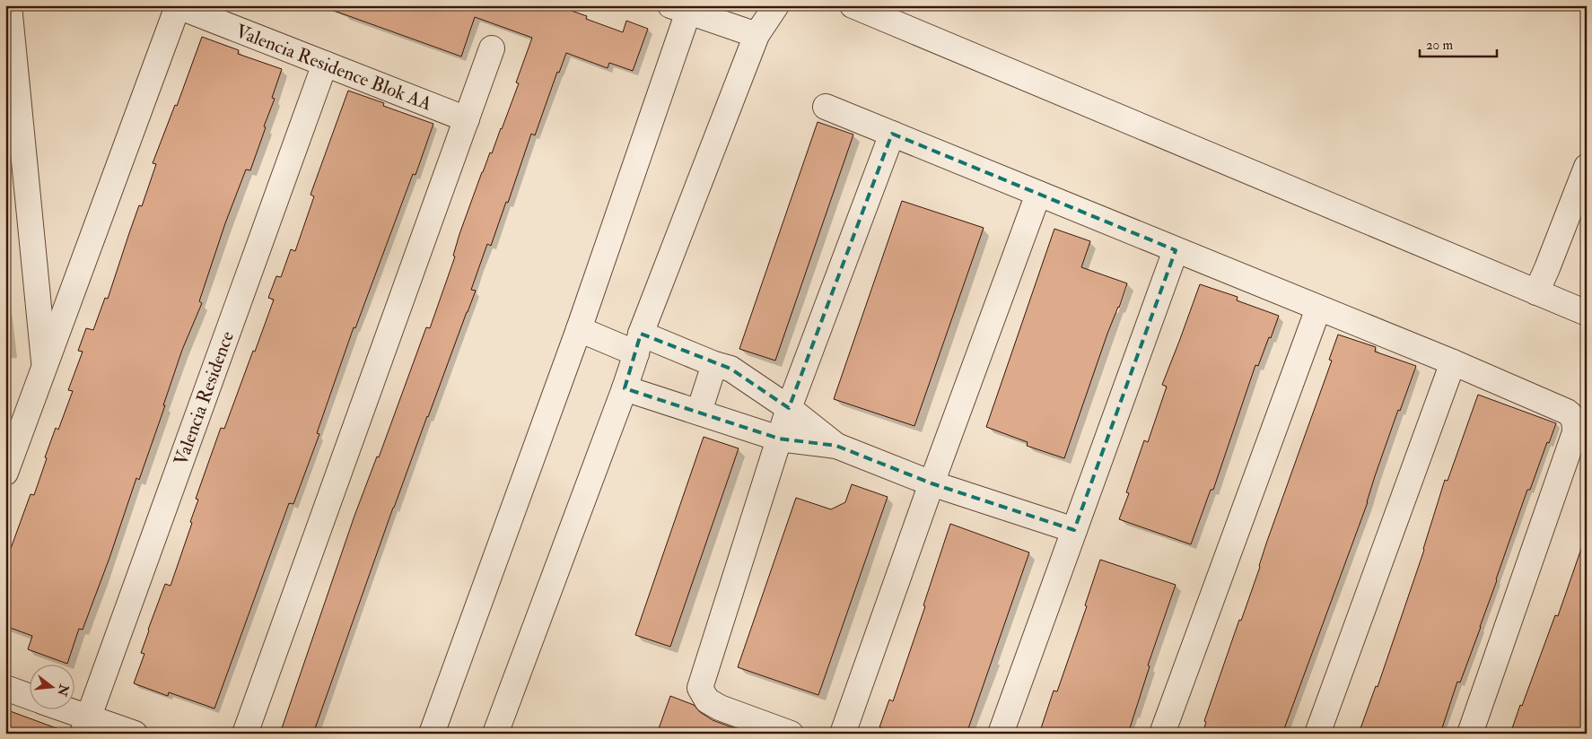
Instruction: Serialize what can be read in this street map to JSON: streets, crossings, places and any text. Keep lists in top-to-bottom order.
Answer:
{
  "streets": {
    "street": ["Valencia Residence Blok AA", "Valencia Residence"]
  },
  "crossings": [
    ["Valencia Residence Blok AA", "Valencia Residence"]
  ],
  "scale_bar": "20 m",
  "north": "right"
}
